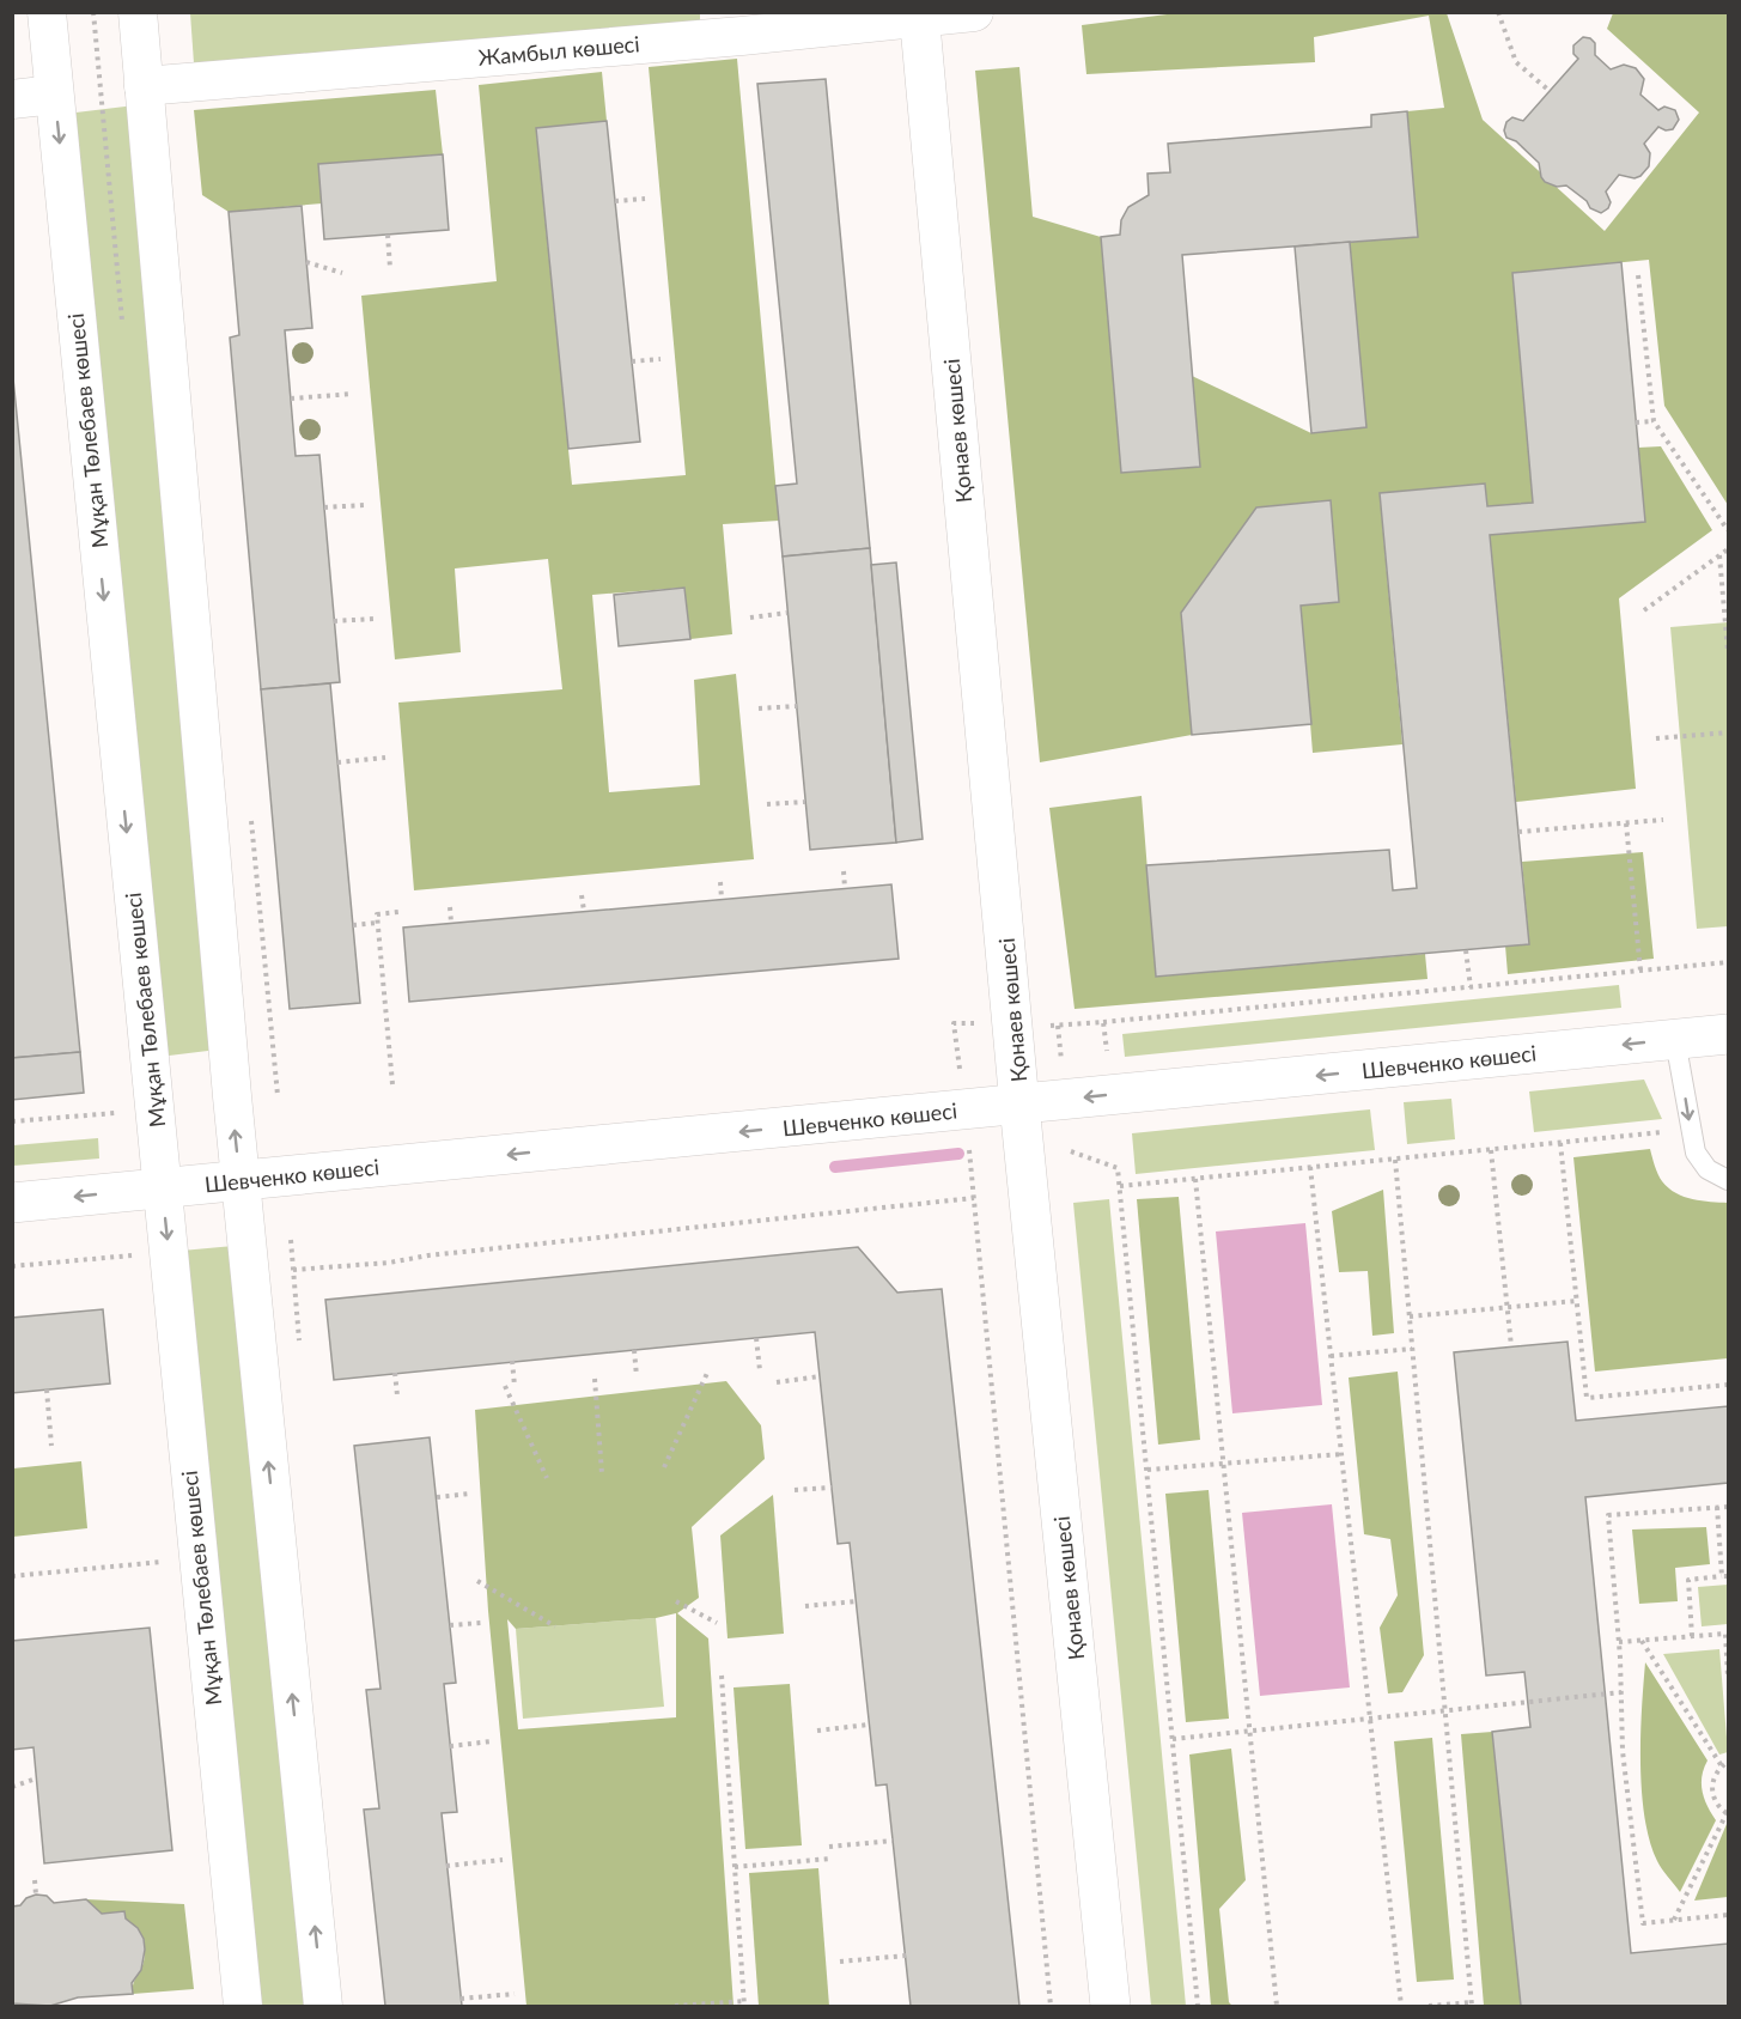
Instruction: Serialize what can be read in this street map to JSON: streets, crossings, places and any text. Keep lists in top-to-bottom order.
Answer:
{
  "streets": {
    "street": [
      "Жамбыл көшесі",
      "Мұқан Төлебаев көшесі",
      "Қонаев көшесі",
      "Шевченко көшесі"
    ]
  },
  "crossings": [
    ["Жамбыл көшесі", "Қонаев көшесі"],
    ["Мұқан Төлебаев көшесі", "Шевченко көшесі"],
    ["Қонаев көшесі", "Шевченко көшесі"]
  ],
  "one_way": ["Шевченко көшесі"]
}
